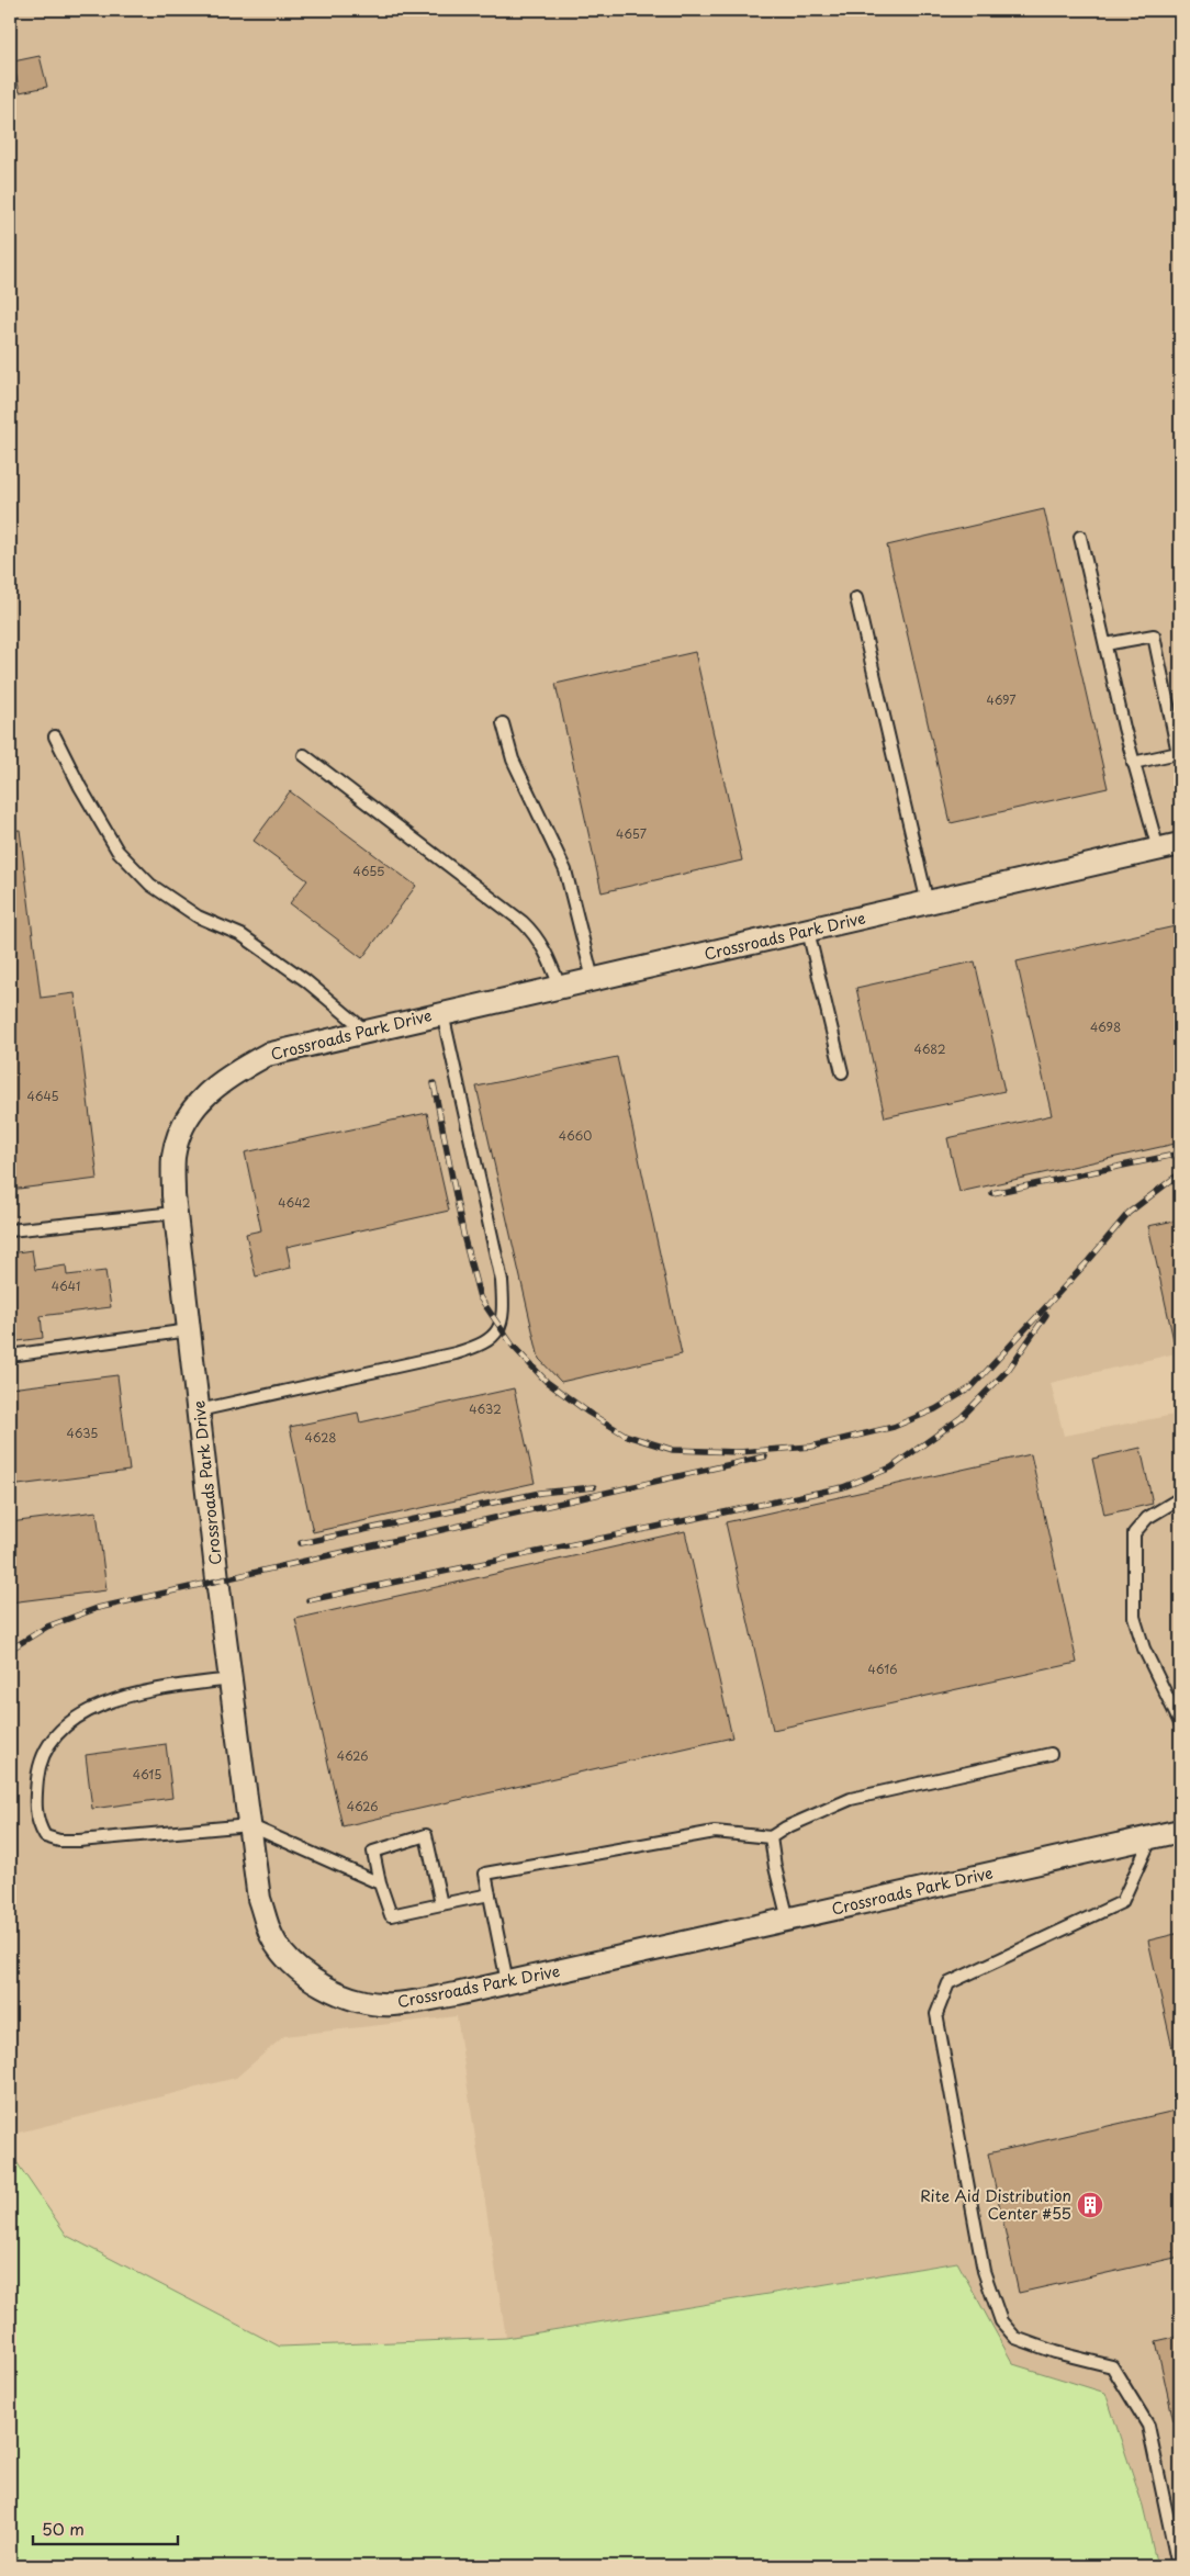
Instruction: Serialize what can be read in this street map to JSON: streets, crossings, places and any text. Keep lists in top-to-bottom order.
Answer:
{
  "streets": {
    "street": ["Crossroads Park Drive"]
  },
  "places": {
    "building": ["Rite Aid Distribution Center #55"]
  },
  "house_numbers": [
    "4697",
    "4657",
    "4655",
    "4698",
    "4682",
    "4645",
    "4660",
    "4642",
    "4641",
    "4632",
    "4635",
    "4628",
    "4616",
    "4626",
    "4615",
    "4626"
  ],
  "scale_bar": "50 m"
}
